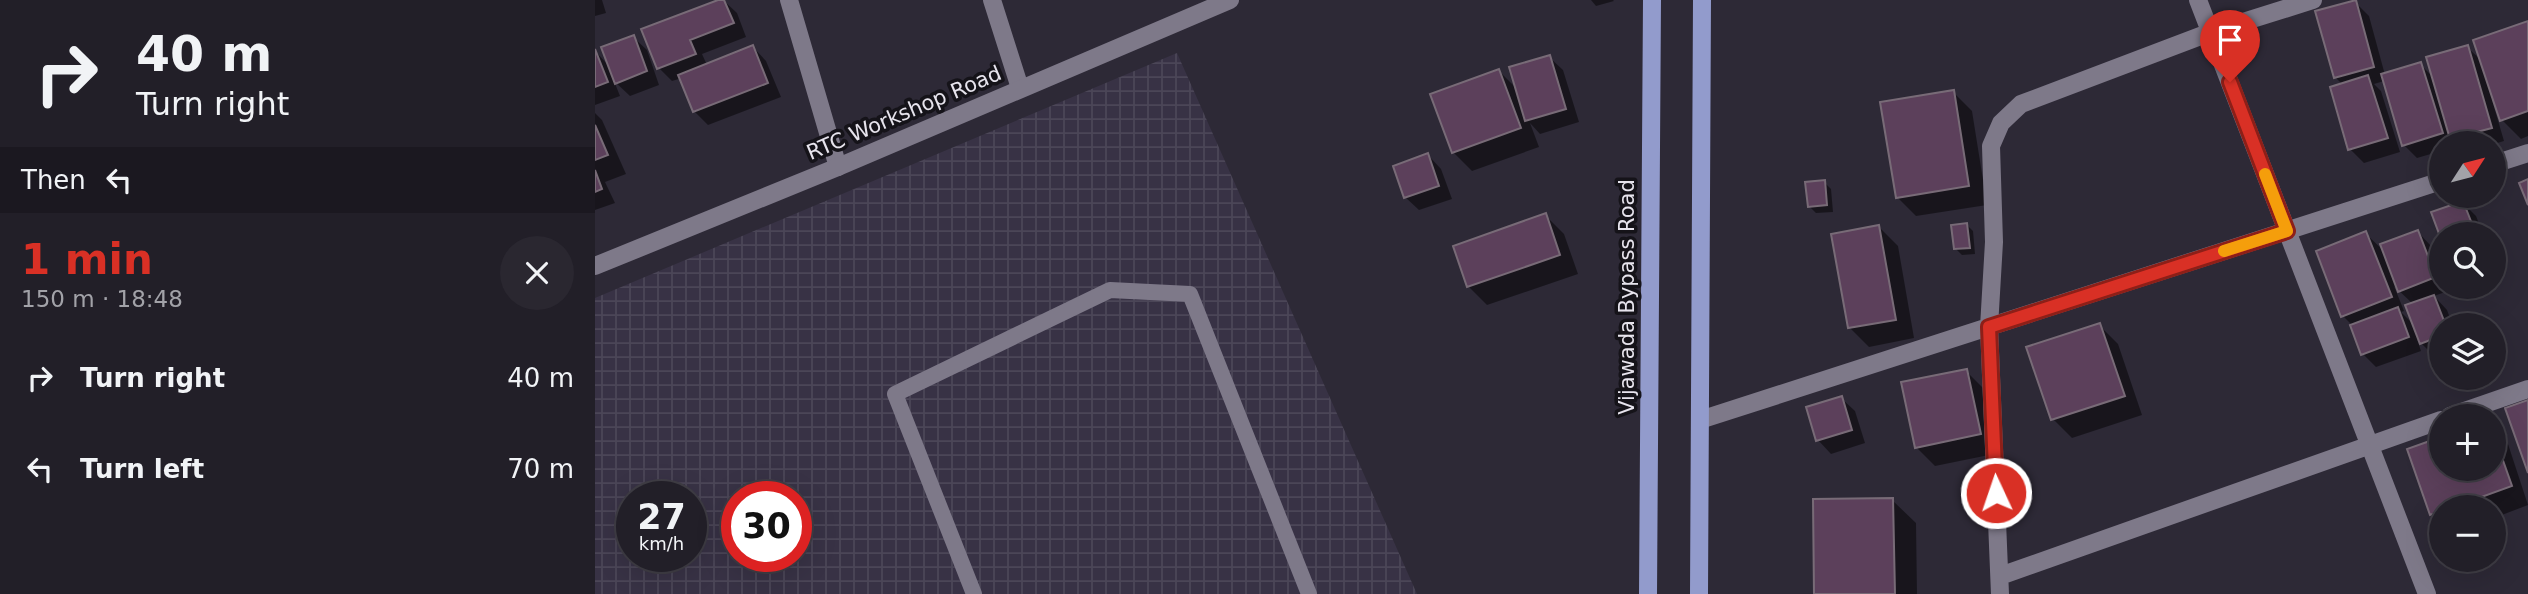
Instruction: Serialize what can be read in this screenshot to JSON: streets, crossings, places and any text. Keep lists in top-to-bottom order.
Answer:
{
  "streets": {
    "main road": ["Vijawada Bypass Road"],
    "street": ["RTC Workshop Road"]
  },
  "north": "top right",
  "page": {
    "turn": ["40 m", "Turn right"],
    "map_buttons": ["+", "−"],
    "then": "Then",
    "heading": ["1 min", "150 m · 18:48"],
    "list": [
      {
        "name": "Turn right",
        "value": "40 m"
      },
      {
        "name": "Turn left",
        "value": "70 m"
      }
    ],
    "speed": "27 km/h",
    "limit": "30"
  }
}
